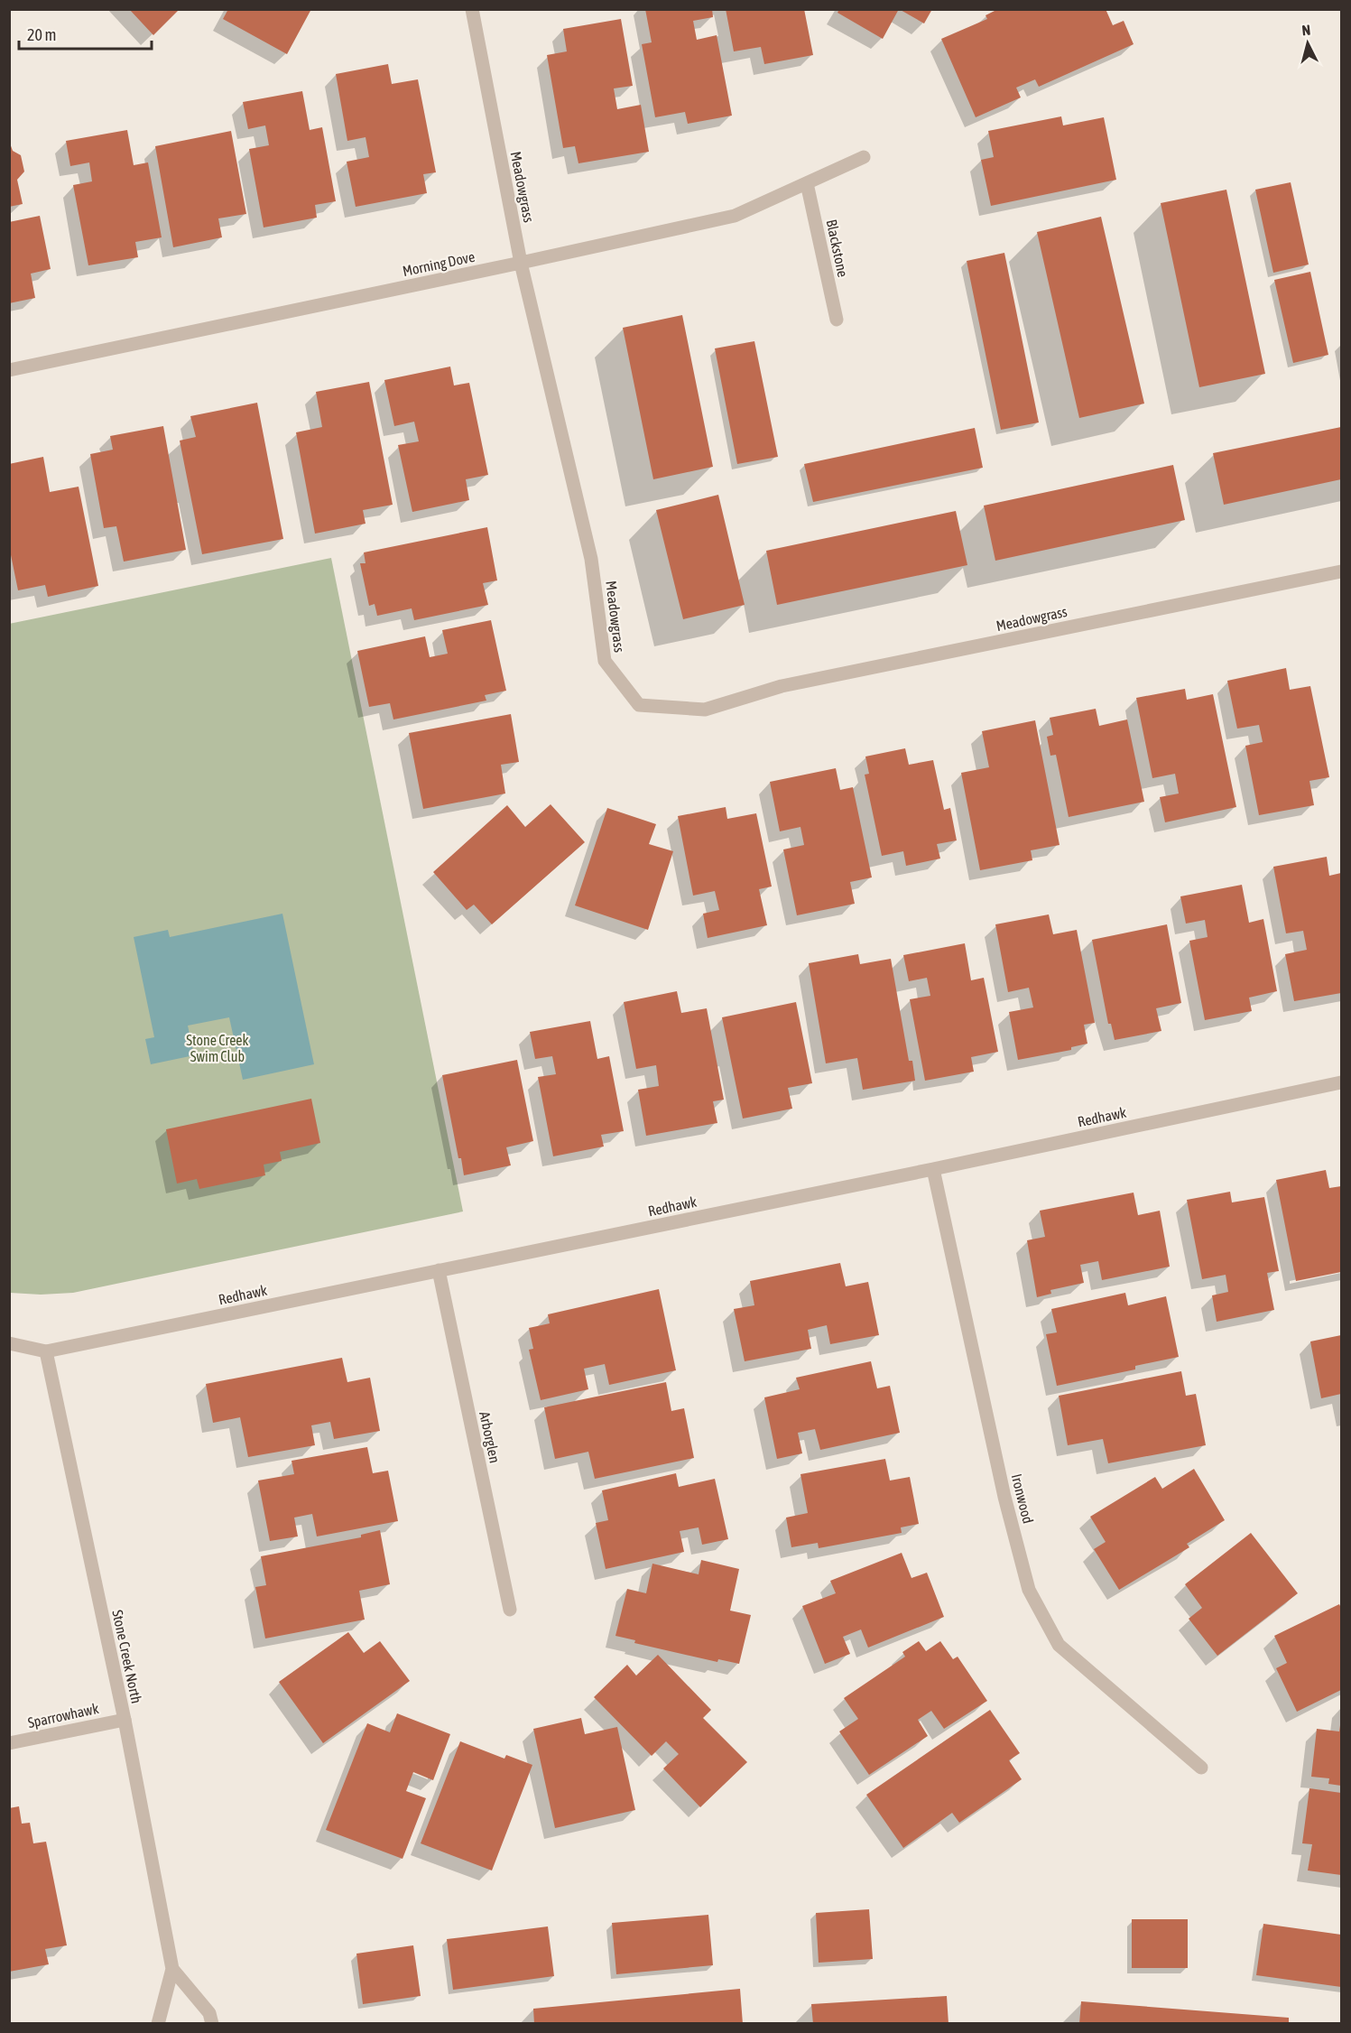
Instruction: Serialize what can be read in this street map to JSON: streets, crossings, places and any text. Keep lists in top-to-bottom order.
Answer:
{
  "streets": {
    "street": [
      "Meadowgrass",
      "Blackstone",
      "Morning Dove",
      "Redhawk",
      "Arborglen",
      "Ironwood",
      "Stone Creek North",
      "Sparrowhawk"
    ]
  },
  "crossings": [
    ["Meadowgrass", "Morning Dove"],
    ["Blackstone", "Morning Dove"],
    ["Redhawk", "Arborglen"],
    ["Redhawk", "Ironwood"],
    ["Redhawk", "Stone Creek North"],
    ["Stone Creek North", "Sparrowhawk"]
  ],
  "parks": ["Stone Creek Swim Club"],
  "scale_bar": "20 m",
  "north": "top"
}
